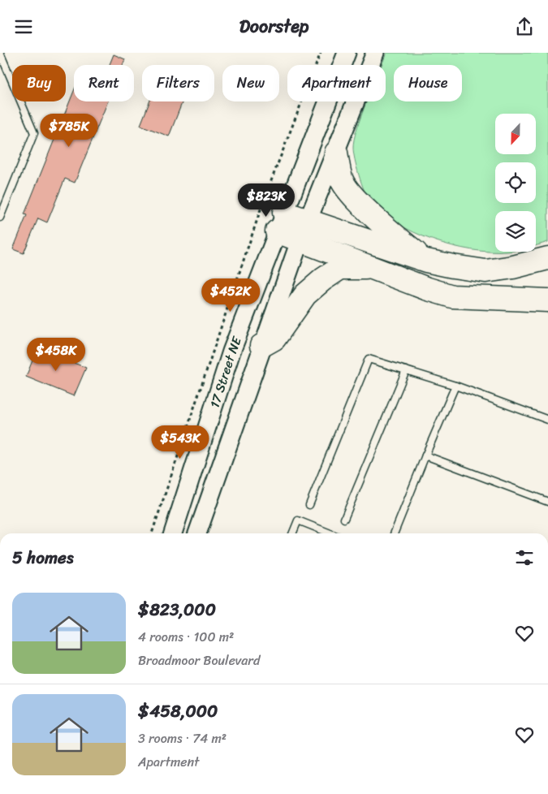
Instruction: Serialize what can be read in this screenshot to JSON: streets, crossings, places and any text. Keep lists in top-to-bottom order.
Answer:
{
  "streets": {
    "main road": ["17 Street NE"]
  },
  "north": "bottom",
  "page": {
    "header": "Doorstep",
    "chip": [
      "Buy",
      "Rent",
      "Filters",
      "New",
      "Apartment",
      "House"
    ],
    "price": [
      "$785K",
      "$823K",
      "$452K",
      "$458K",
      "$543K"
    ],
    "heading": "5 homes",
    "list": [
      {
        "name": "$823,000",
        "note": "4 rooms · 100 m² · Broadmoor Boulevard"
      },
      {
        "name": "$458,000",
        "note": "3 rooms · 74 m² · Apartment"
      }
    ]
  }
}
